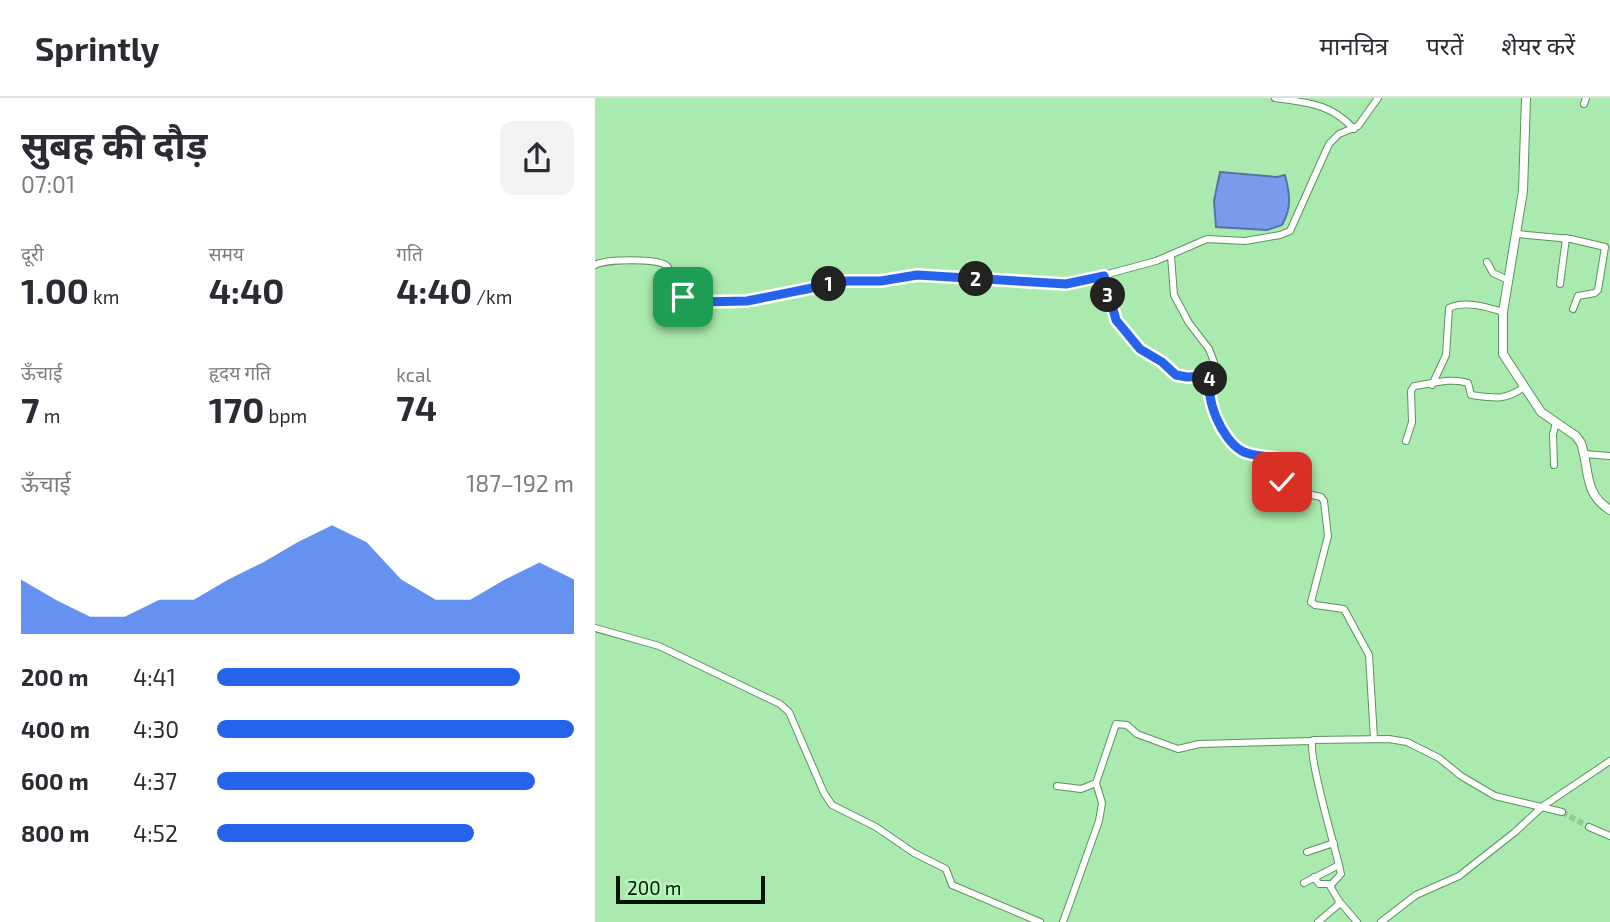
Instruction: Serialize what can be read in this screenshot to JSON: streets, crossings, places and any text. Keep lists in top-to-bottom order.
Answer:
{
  "scale_bar": "200 m",
  "page": {
    "header": "Sprintly",
    "nav": ["मानचित्र", "परतें", "शेयर करें"],
    "heading": ["सुबह की दौड़", "07:01"],
    "stats": [
      ["दूरी", "1.00 km"],
      ["समय", "4:40"],
      ["गति", "4:40 /km"],
      ["ऊँचाई", "7 m"],
      ["हृदय गति", "170 bpm"],
      ["kcal", "74"]
    ],
    "pins": [
      "2",
      "1",
      "3",
      "4"
    ],
    "chart": ["ऊँचाई", "187–192 m"],
    "list": [
      {
        "name": "200 m",
        "note": "4:41"
      },
      {
        "name": "400 m",
        "note": "4:30"
      },
      {
        "name": "600 m",
        "note": "4:37"
      },
      {
        "name": "800 m",
        "note": "4:52"
      }
    ],
    "scale": "200 m"
  }
}
